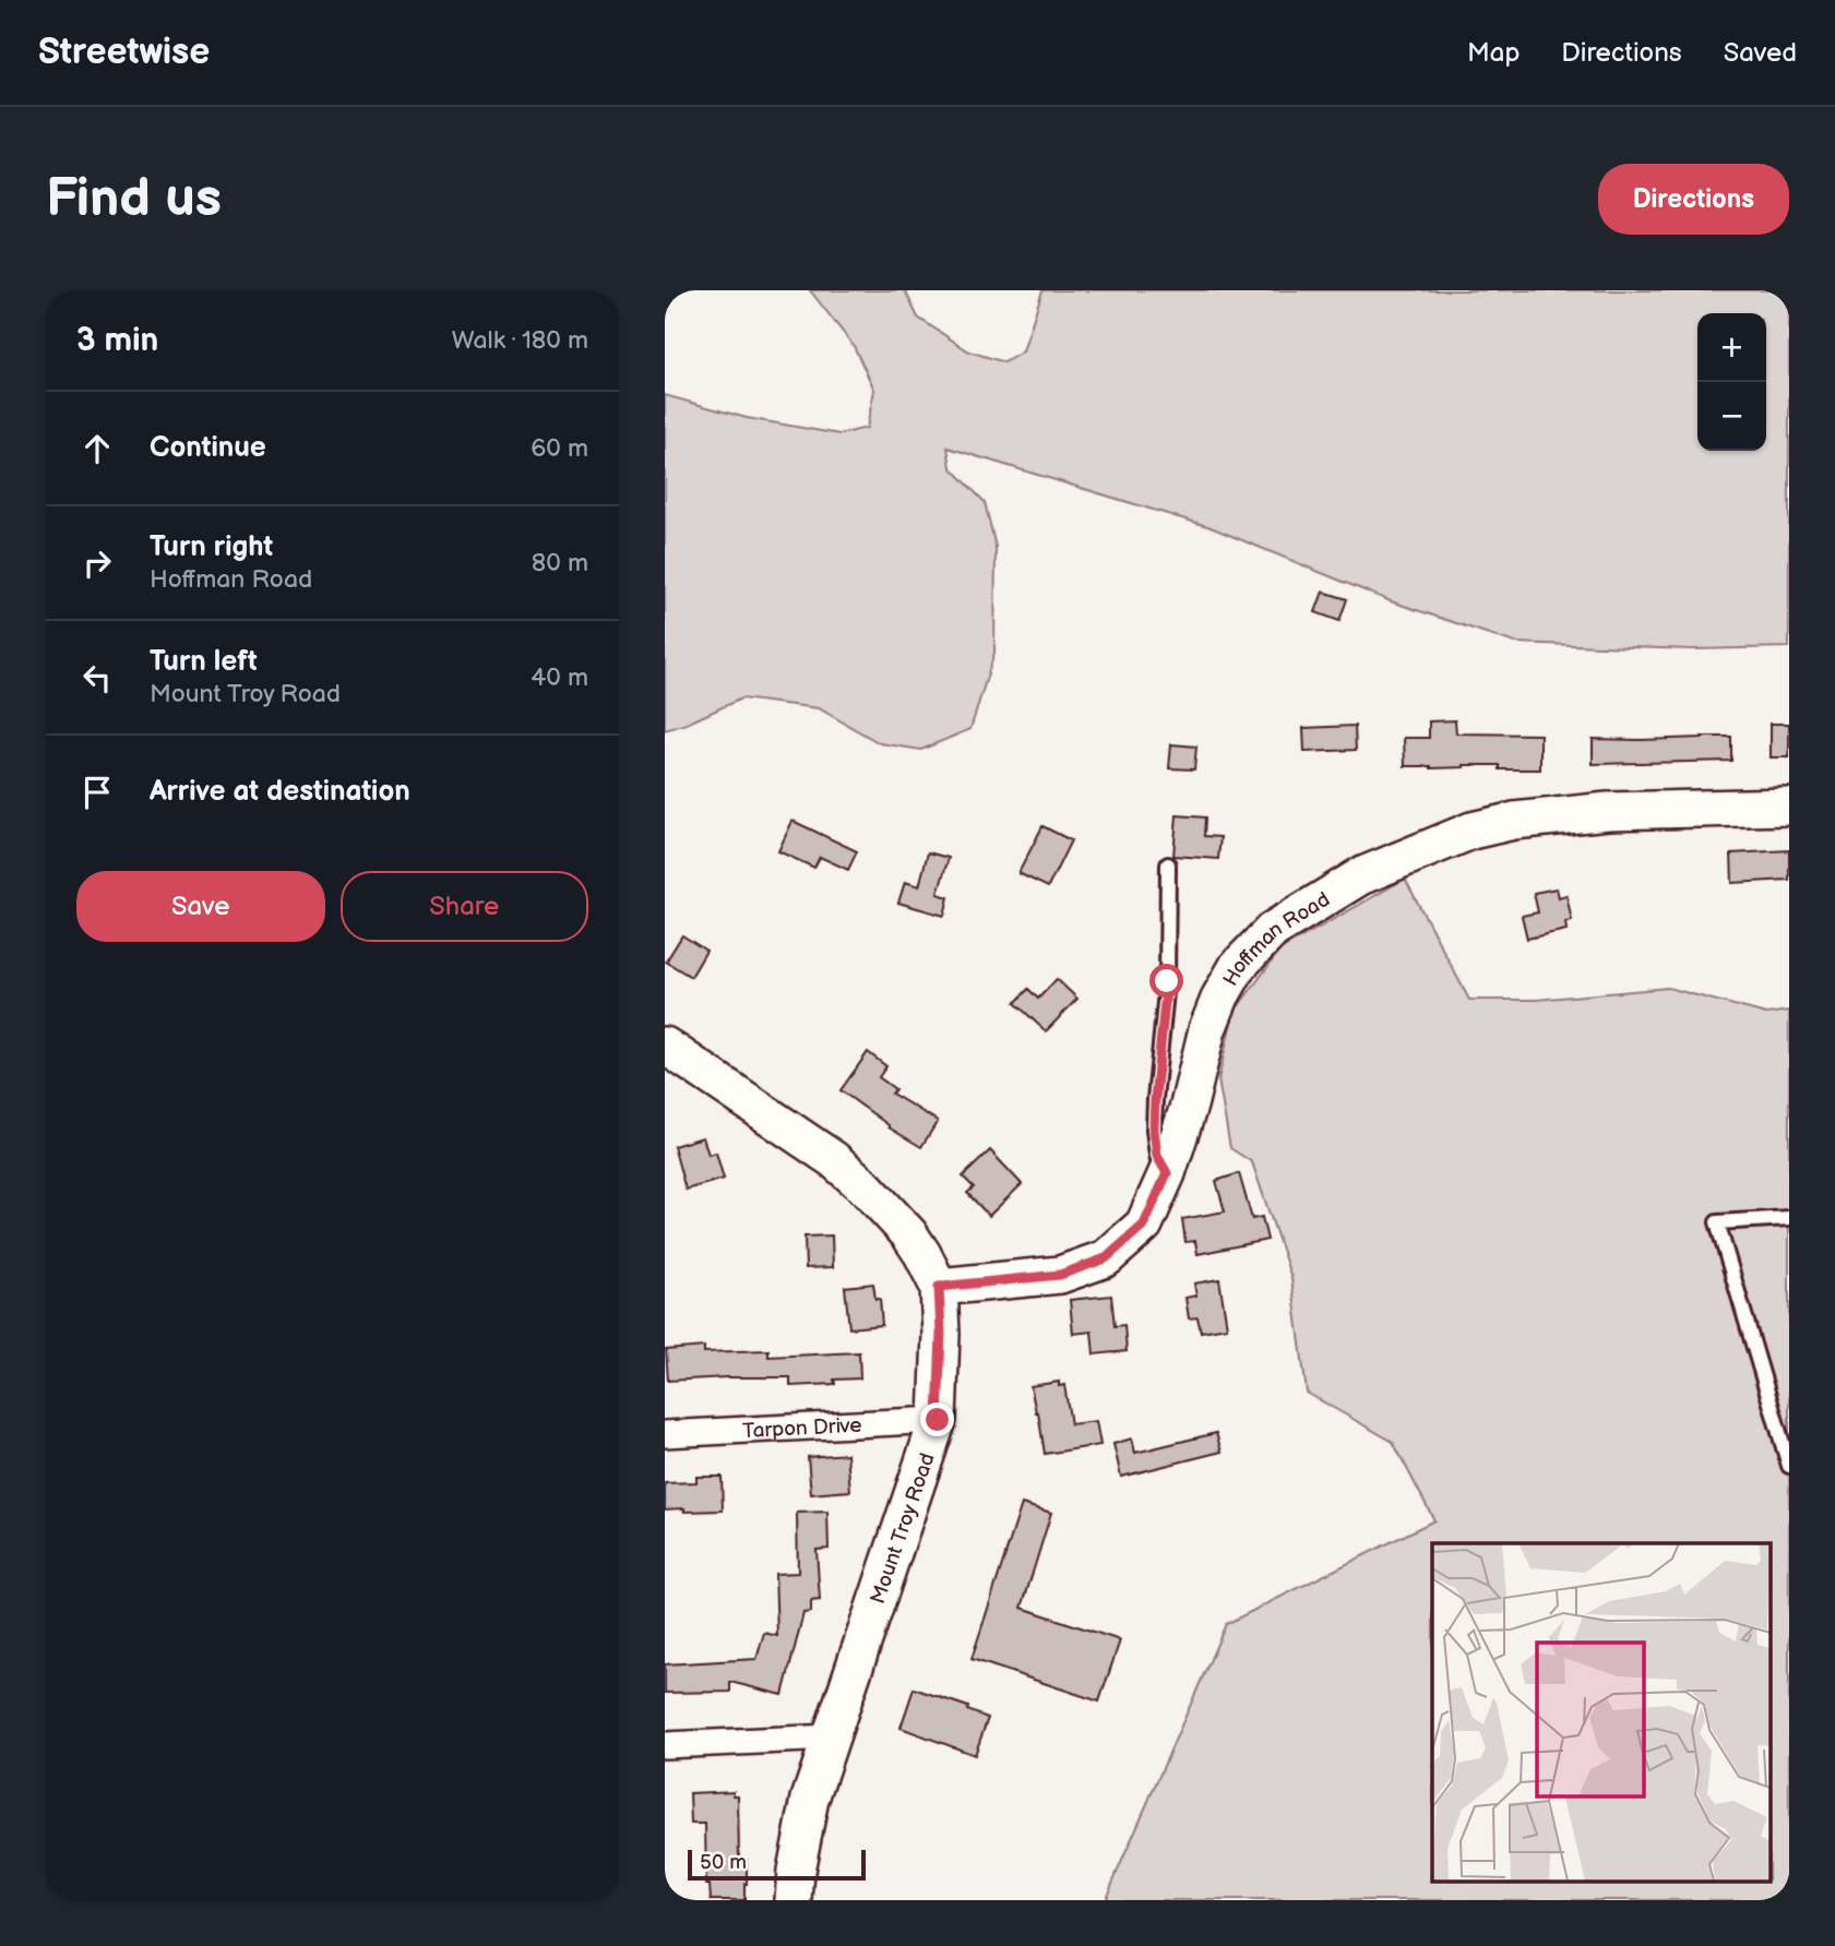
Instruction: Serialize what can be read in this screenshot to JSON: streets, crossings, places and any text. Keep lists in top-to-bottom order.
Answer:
{
  "streets": {
    "street": ["Hoffman Road", "Tarpon Drive", "Mount Troy Road"]
  },
  "crossings": [
    ["Hoffman Road", "Mount Troy Road"],
    ["Tarpon Drive", "Mount Troy Road"]
  ],
  "scale_bar": "50 m",
  "page": {
    "header": "Streetwise",
    "nav": ["Map", "Directions", "Saved"],
    "buttons": [
      "Directions",
      ["Save", "Share"]
    ],
    "title": "Find us",
    "heading": ["3 min", "Walk · 180 m"],
    "map_buttons": ["+", "−"],
    "list": [
      ["Continue", "60 m"],
      ["Turn right", "Hoffman Road", "80 m"],
      ["Turn left", "Mount Troy Road", "40 m"],
      "Arrive at destination"
    ],
    "scale": "50 m"
  }
}
